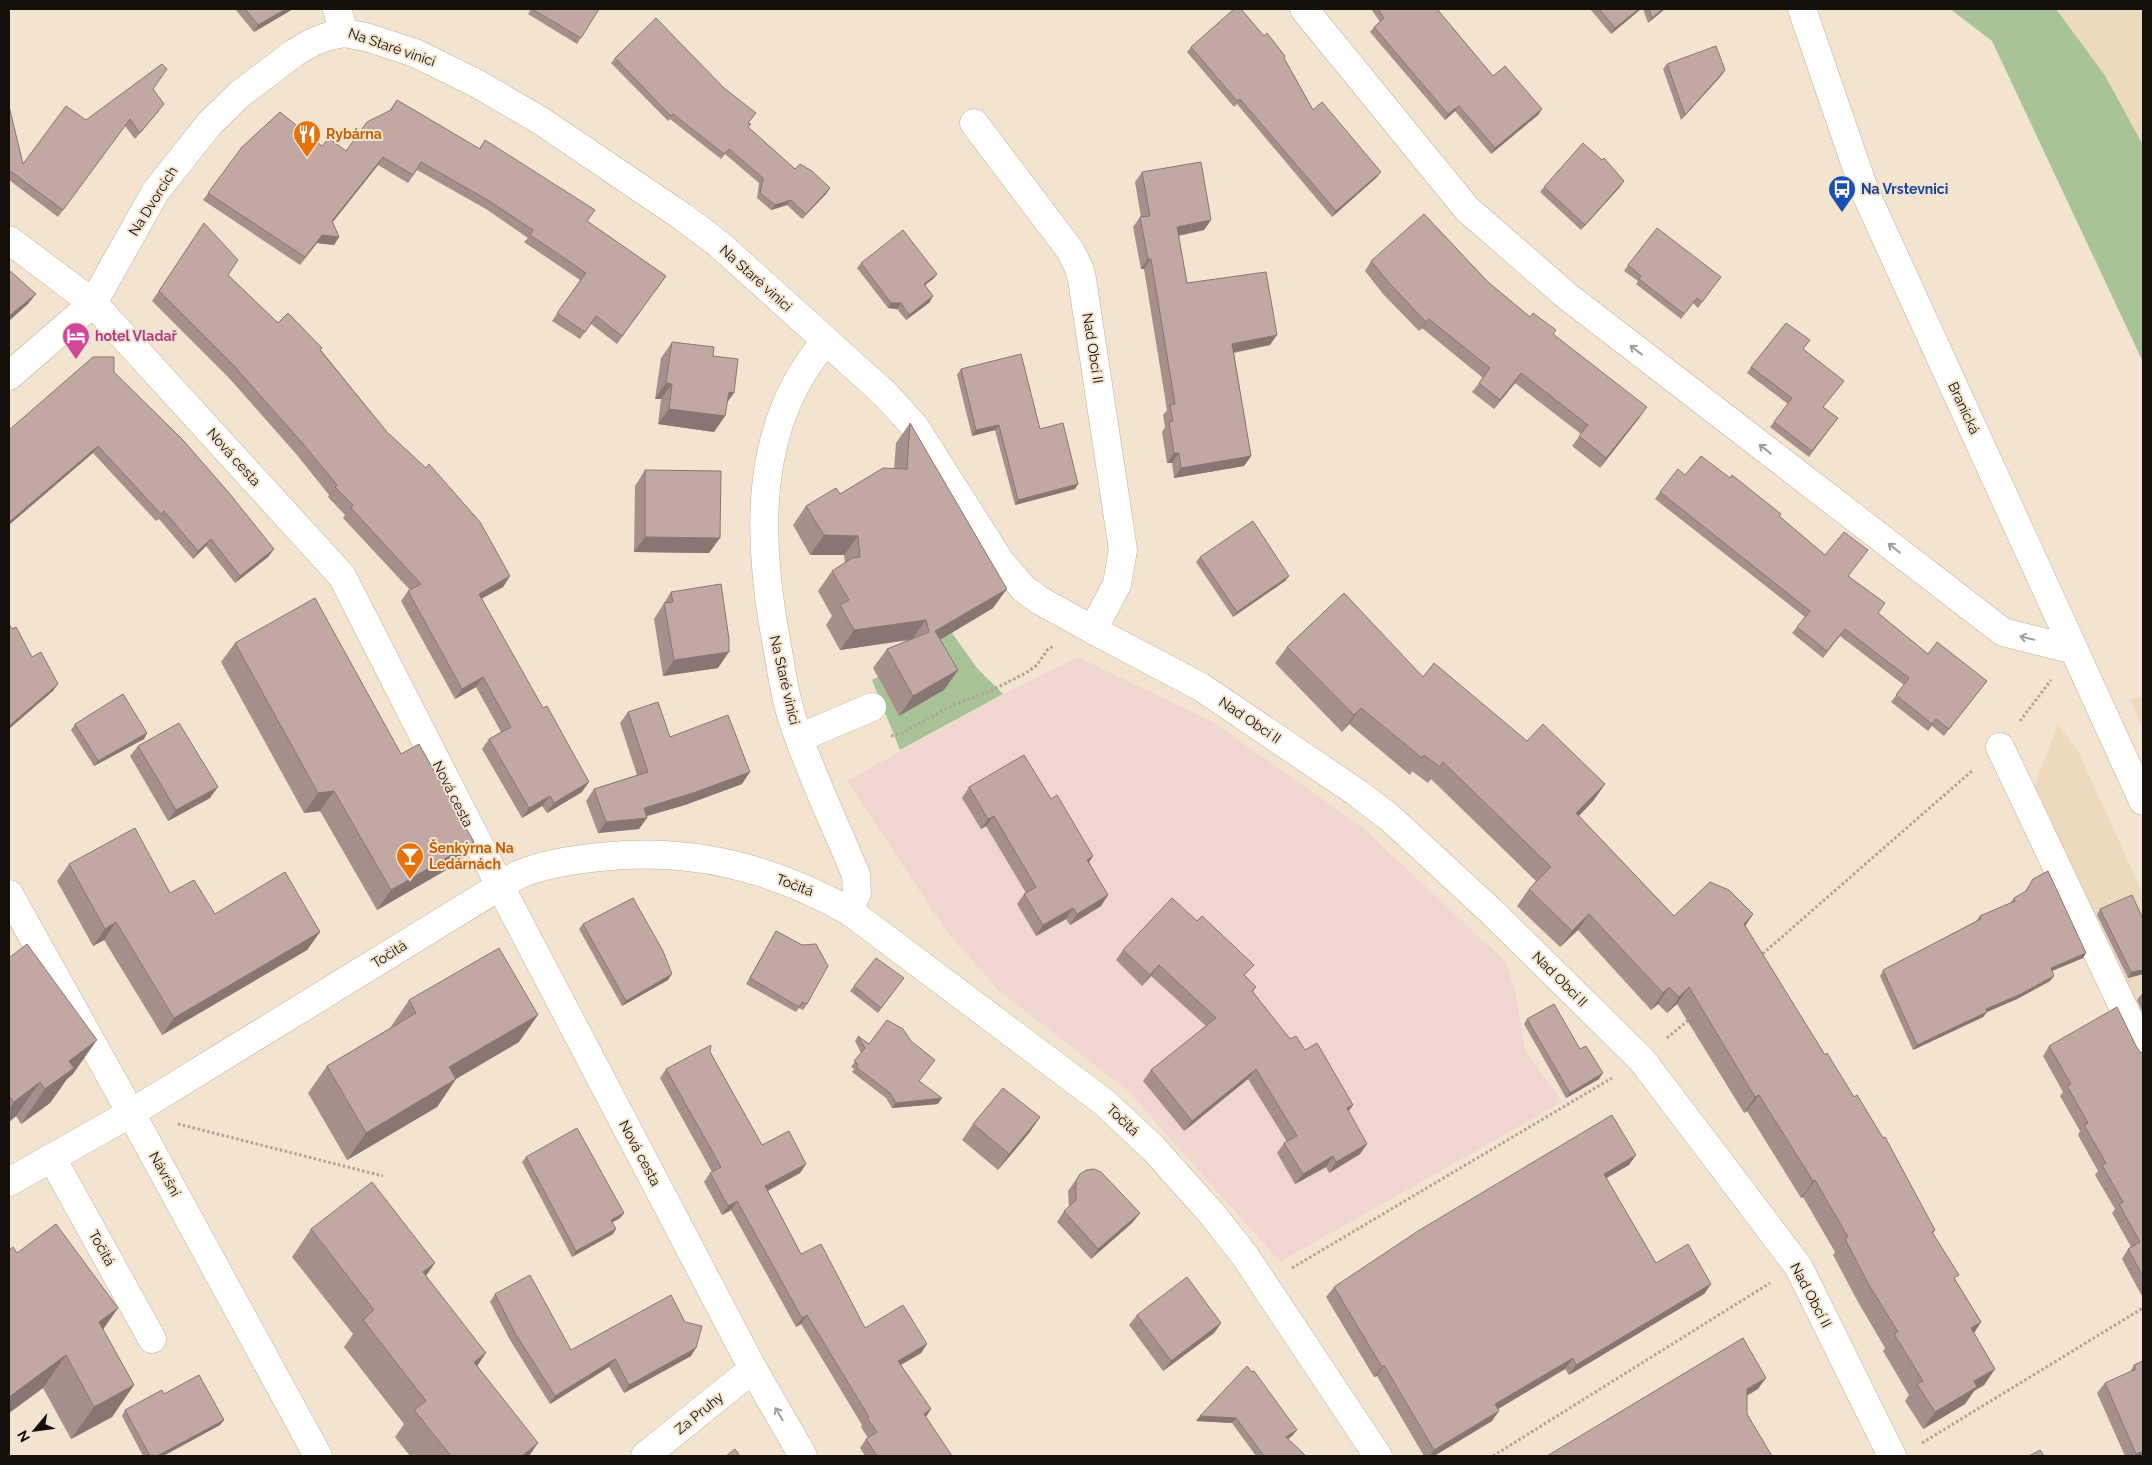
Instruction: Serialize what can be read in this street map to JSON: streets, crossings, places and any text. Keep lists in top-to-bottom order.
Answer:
{
  "streets": {
    "street": [
      "Na Staré vinici",
      "Na Dvorcích",
      "Nad Obcí II",
      "Branická",
      "Nová cesta",
      "Točitá",
      "Návršní",
      "Za Pruhy"
    ]
  },
  "crossings": [
    ["Na Staré vinici", "Na Dvorcích"],
    ["Na Staré vinici", "Nad Obcí II"],
    ["Na Staré vinici", "Točitá"],
    ["Na Dvorcích", "Nová cesta"],
    ["Nová cesta", "Točitá"],
    ["Nová cesta", "Za Pruhy"],
    ["Točitá", "Návršní"]
  ],
  "places": {
    "restaurant": ["Rybárna"],
    "bus stop": ["Na Vrstevnici"],
    "hotel": ["hotel Vladař"],
    "bar": ["Šenkýrna Na Ledárnách"]
  },
  "north": "bottom left"
}
